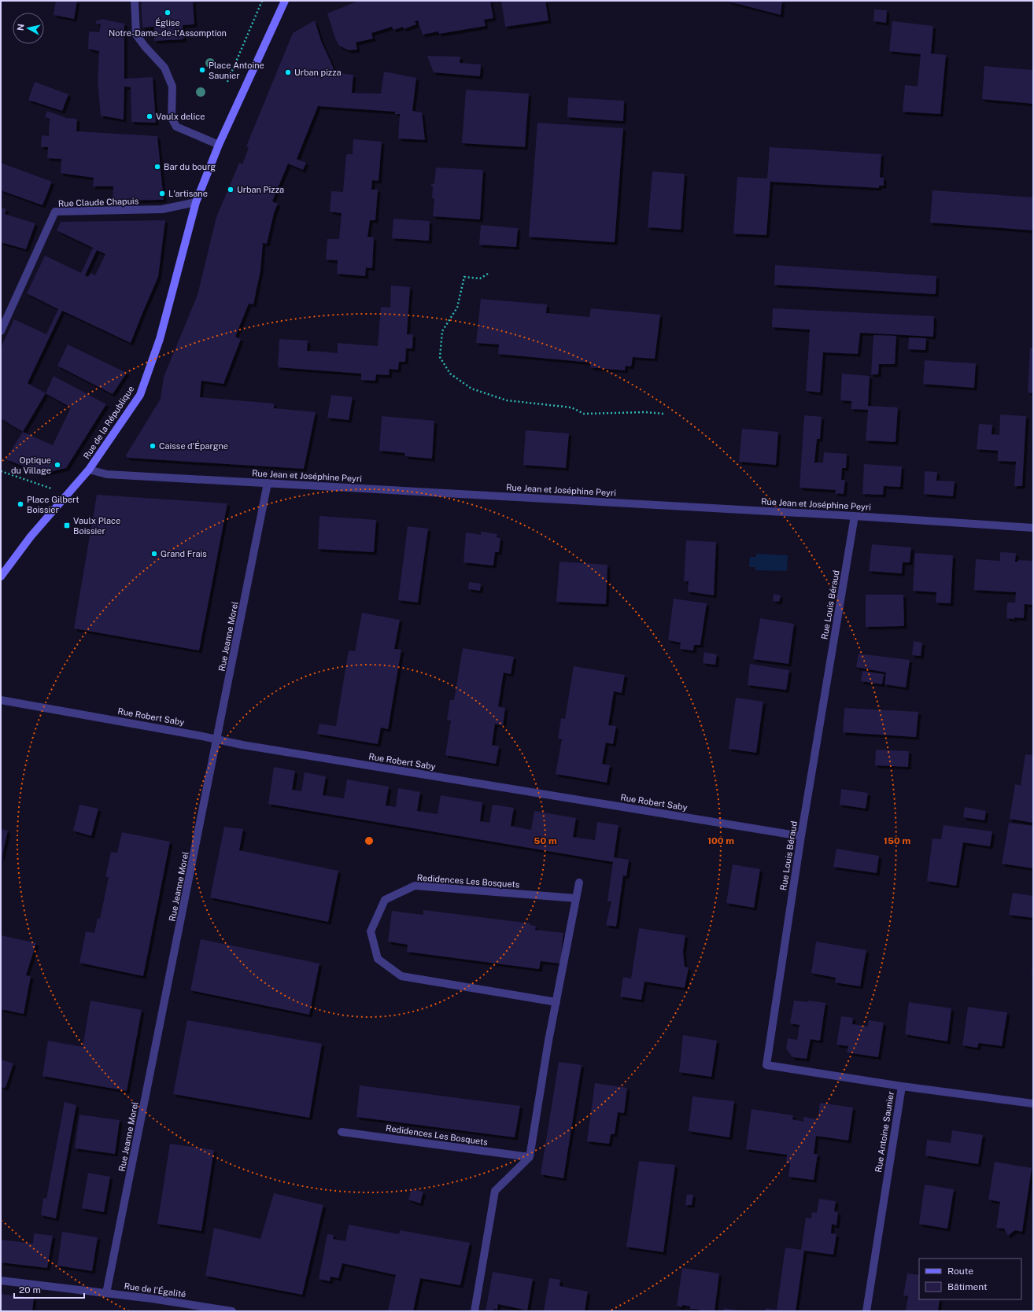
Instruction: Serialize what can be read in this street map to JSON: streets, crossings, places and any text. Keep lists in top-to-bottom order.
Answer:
{
  "streets": {
    "street": [
      "Rue Claude Chapuis",
      "Rue de la République",
      "Rue Jean et Joséphine Peyri",
      "Rue Louis Béraud",
      "Rue Jeanne Morel",
      "Rue Robert Saby",
      "Redidences Les Bosquets",
      "Rue Antoine Saunier",
      "Rue de l'Égalité"
    ]
  },
  "crossings": [
    ["Rue Claude Chapuis", "Rue de la République"],
    ["Rue de la République", "Rue Jean et Joséphine Peyri"],
    ["Rue Jean et Joséphine Peyri", "Rue Louis Béraud"],
    ["Rue Jean et Joséphine Peyri", "Rue Jeanne Morel"],
    ["Rue Louis Béraud", "Rue Robert Saby"],
    ["Rue Louis Béraud", "Rue Antoine Saunier"],
    ["Rue Jeanne Morel", "Rue Robert Saby"],
    ["Rue Jeanne Morel", "Rue de l'Égalité"]
  ],
  "places": {
    "other": [
      "Église Notre-Dame-de-l'Assomption",
      "Place Antoine Saunier",
      "Urban pizza",
      "Vaulx delice",
      "Bar du bourg",
      "Urban Pizza",
      "L'artisane",
      "Caisse d'Épargne",
      "Optique du Village",
      "Place Gilbert Boissier",
      "Grand Frais"
    ],
    "transit": ["Vaulx Place Boissier"]
  },
  "legend": ["Route", "Bâtiment"],
  "scale_bar": "20 m",
  "north": "left",
  "rings": ["50 m", "100 m", "150 m"]
}
